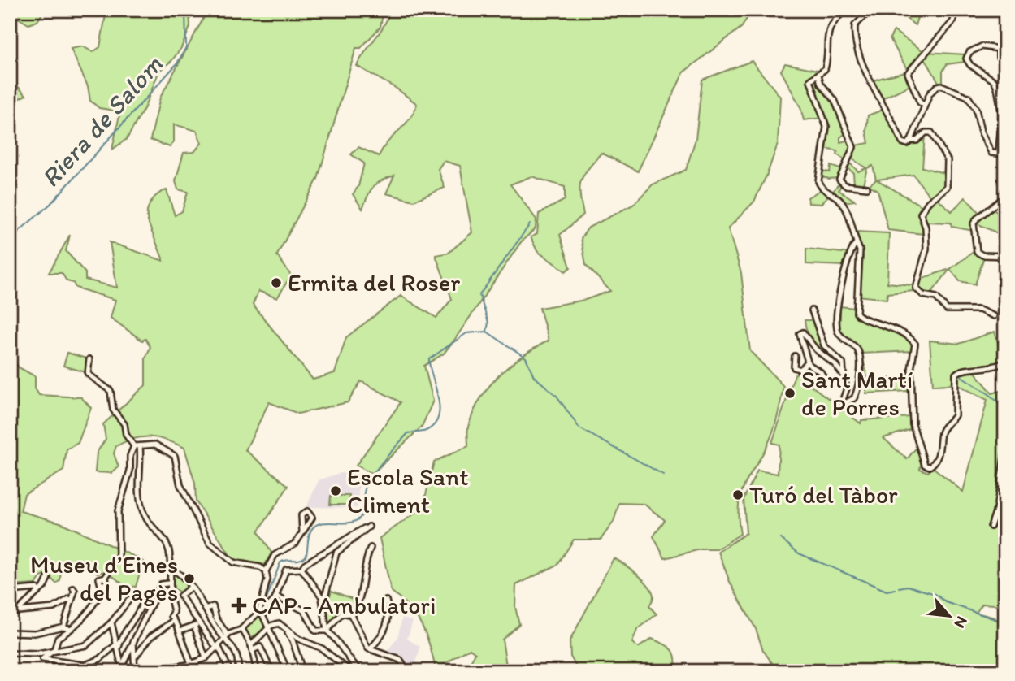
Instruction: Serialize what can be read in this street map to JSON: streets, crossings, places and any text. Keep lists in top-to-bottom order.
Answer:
{
  "water": ["Riera de Salom"],
  "places": {
    "other": [
      "Ermita del Roser",
      "Sant Martí de Porres",
      "Escola Sant Climent",
      "Turó del Tàbor",
      "Museu d’Eines del Pagès"
    ],
    "health": ["CAP - Ambulatori"]
  },
  "north": "bottom right"
}
